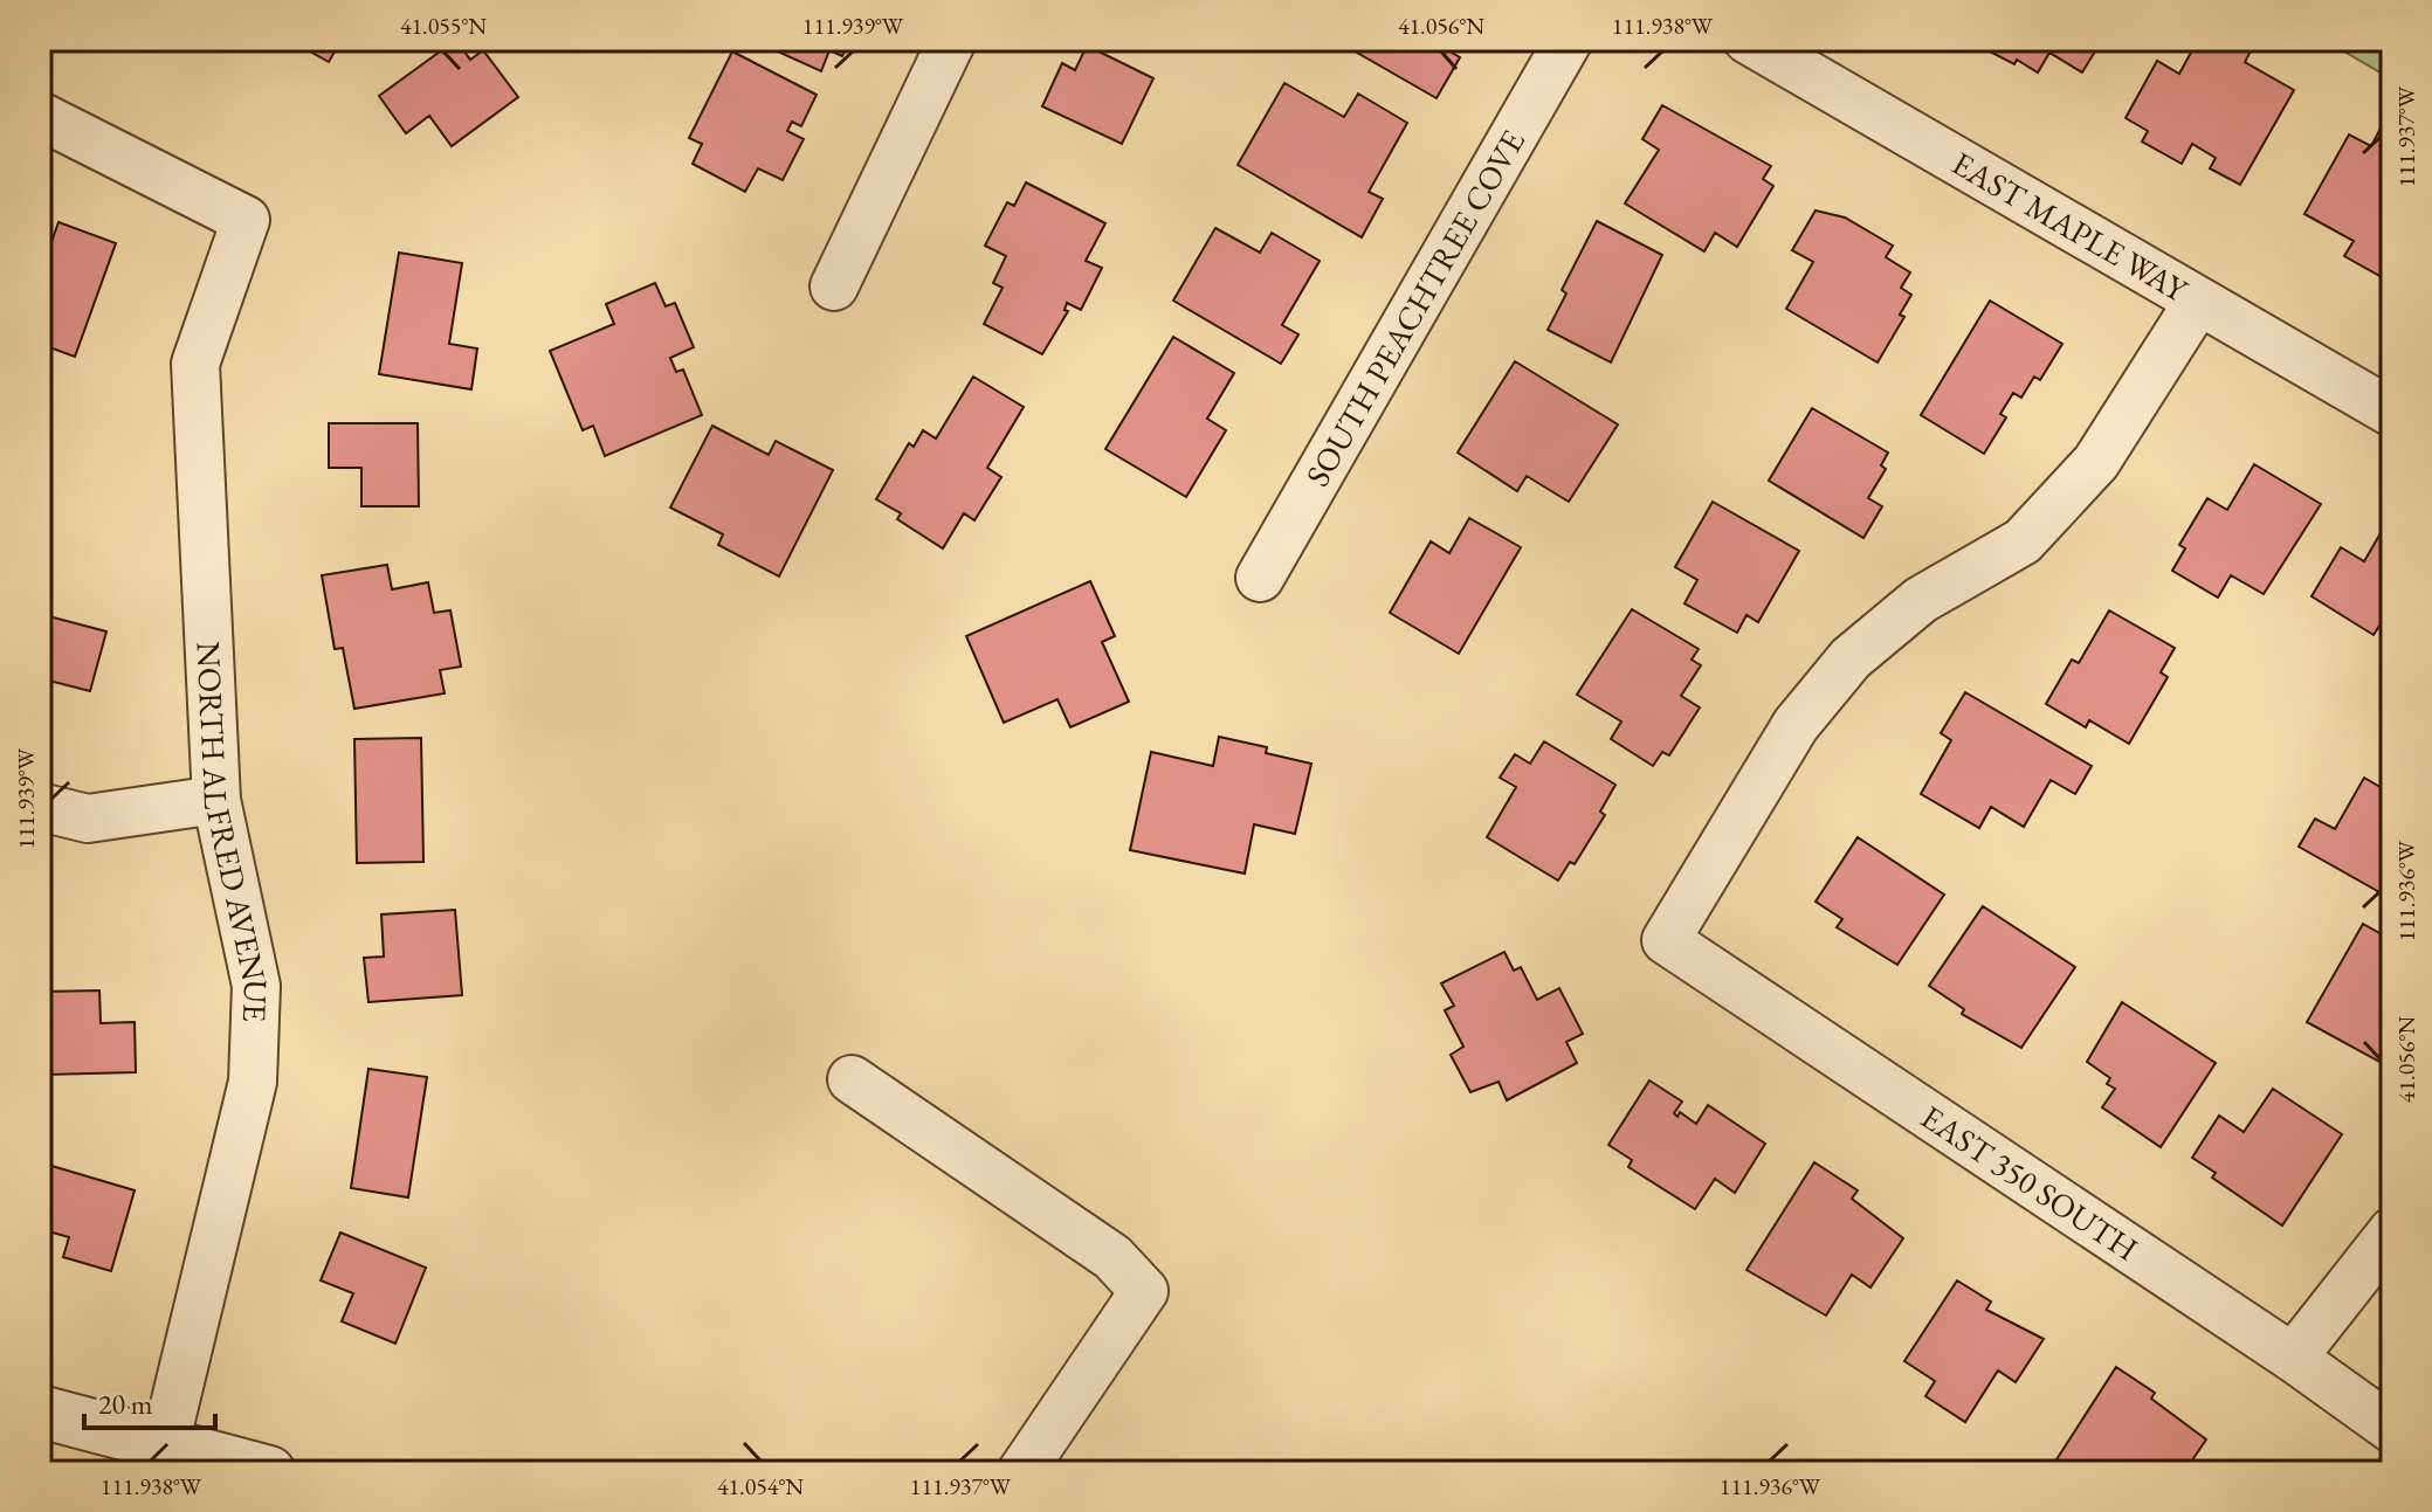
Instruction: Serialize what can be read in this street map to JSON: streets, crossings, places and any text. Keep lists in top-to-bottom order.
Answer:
{
  "streets": {
    "street": [
      "EAST MAPLE WAY",
      "SOUTH PEACHTREE COVE",
      "NORTH ALFRED AVENUE",
      "EAST 350 SOUTH"
    ]
  },
  "crossings": [
    ["EAST MAPLE WAY", "EAST 350 SOUTH"]
  ],
  "scale_bar": "20 m",
  "coordinates": [
    "41.055°N",
    "111.939°W",
    "41.056°N",
    "111.938°W",
    "111.937°W",
    "111.936°W",
    "41.054°N"
  ]
}
